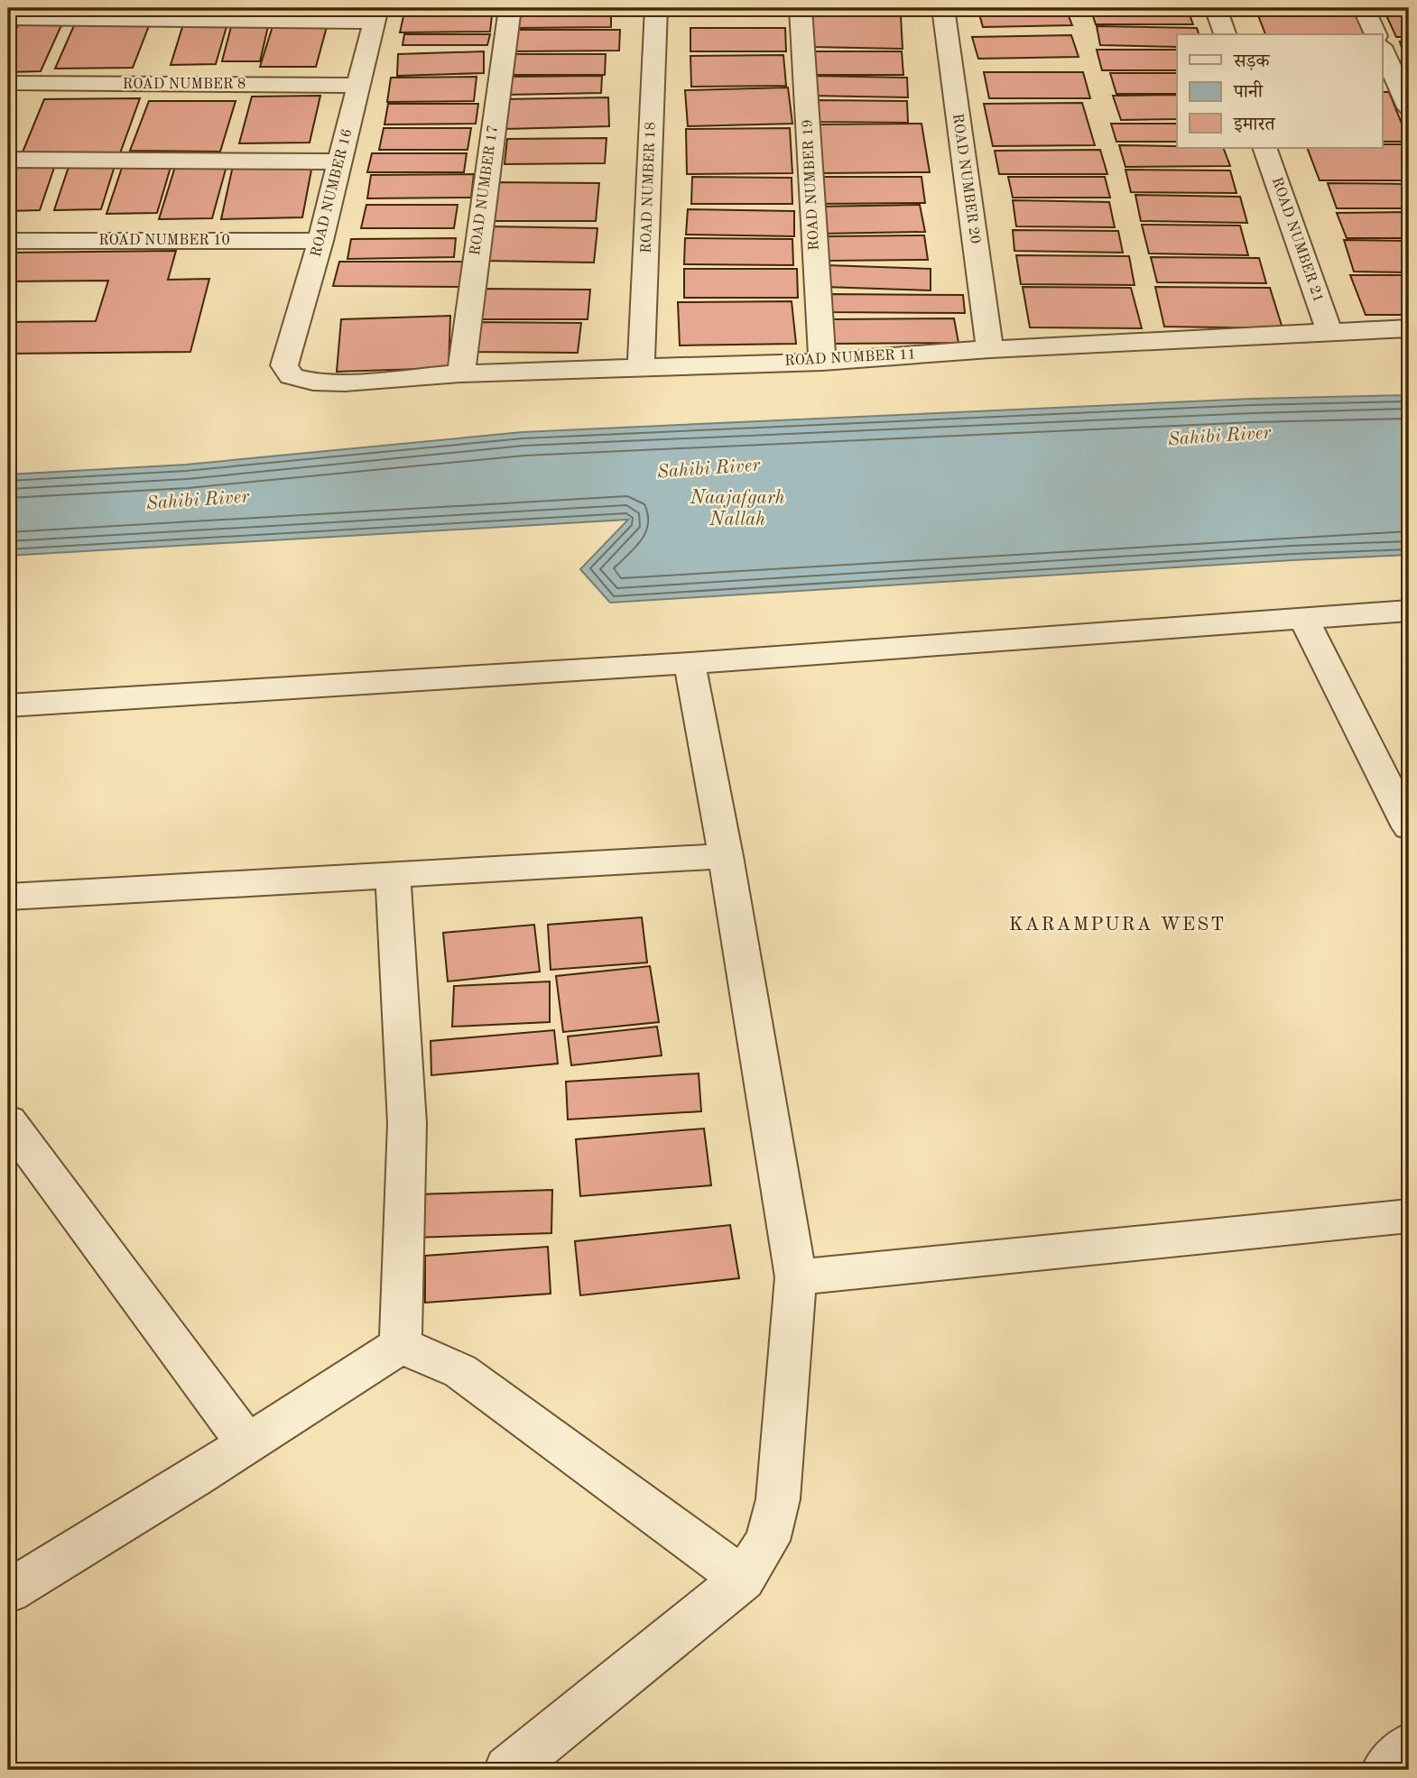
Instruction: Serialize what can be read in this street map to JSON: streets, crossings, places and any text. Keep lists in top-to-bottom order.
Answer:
{
  "streets": {
    "street": [
      "ROAD NUMBER 8",
      "ROAD NUMBER 20",
      "ROAD NUMBER 19",
      "ROAD NUMBER 18",
      "ROAD NUMBER 17",
      "ROAD NUMBER 16",
      "ROAD NUMBER 21",
      "ROAD NUMBER 10",
      "ROAD NUMBER 11"
    ]
  },
  "crossings": [
    ["ROAD NUMBER 8", "ROAD NUMBER 16"],
    ["ROAD NUMBER 20", "ROAD NUMBER 11"],
    ["ROAD NUMBER 19", "ROAD NUMBER 11"],
    ["ROAD NUMBER 18", "ROAD NUMBER 11"],
    ["ROAD NUMBER 17", "ROAD NUMBER 11"],
    ["ROAD NUMBER 16", "ROAD NUMBER 10"],
    ["ROAD NUMBER 16", "ROAD NUMBER 11"],
    ["ROAD NUMBER 21", "ROAD NUMBER 11"]
  ],
  "districts": ["KARAMPURA WEST"],
  "water": ["Sahibi River", "Naajafgarh Nallah"],
  "legend": ["सड़क", "पानी", "इमारत"]
}
